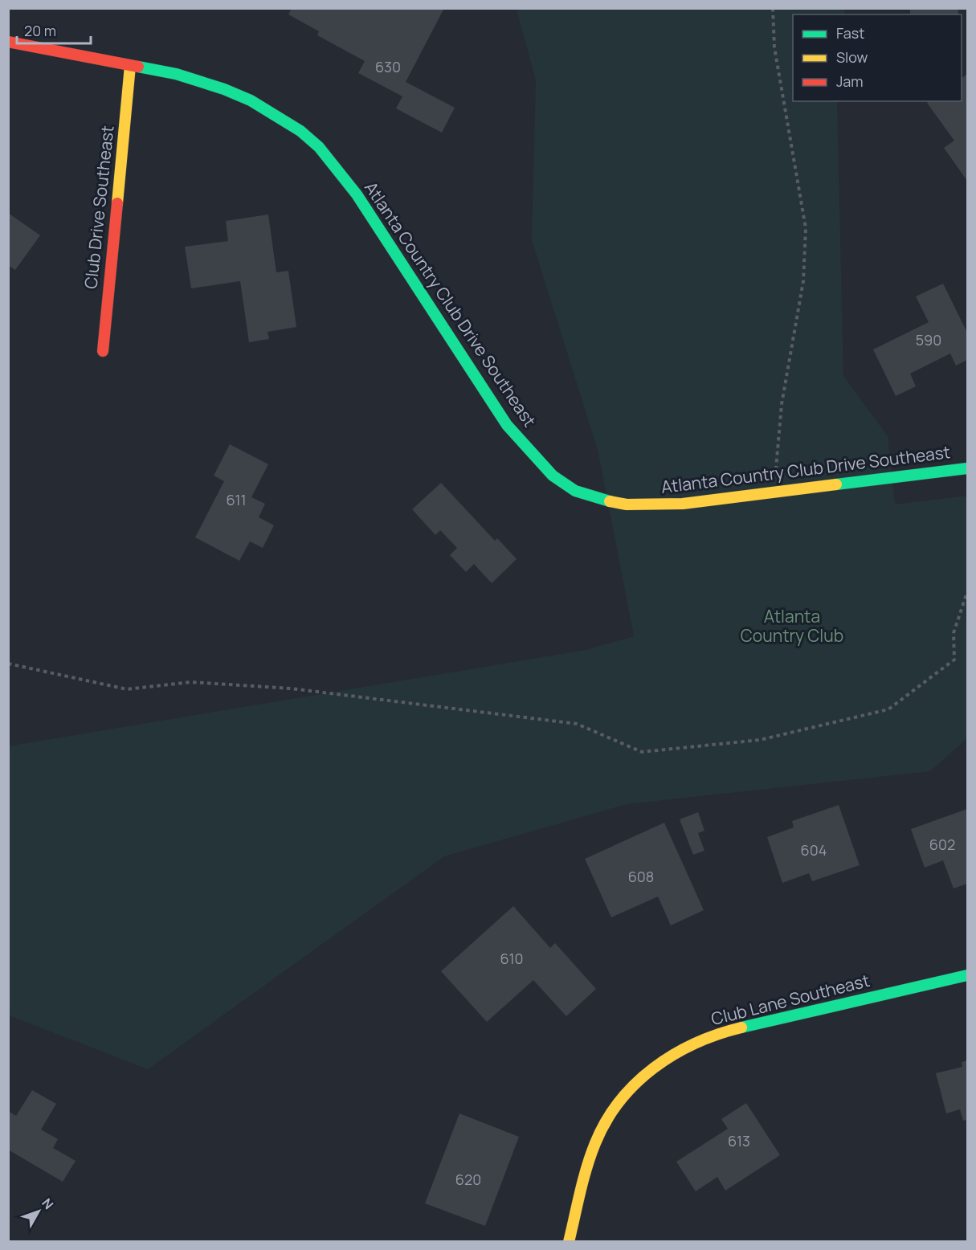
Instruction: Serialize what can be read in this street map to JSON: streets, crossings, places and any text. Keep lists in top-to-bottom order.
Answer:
{
  "streets": {
    "street": ["Club Drive Southeast", "Atlanta Country Club Drive Southeast", "Club Lane Southeast"]
  },
  "crossings": [
    ["Club Drive Southeast", "Atlanta Country Club Drive Southeast"]
  ],
  "parks": ["Atlanta Country Club"],
  "house_numbers": [
    "630",
    "590",
    "611",
    "602",
    "604",
    "608",
    "610",
    "613",
    "620"
  ],
  "legend": ["Fast", "Slow", "Jam"],
  "scale_bar": "20 m",
  "north": "top right"
}
